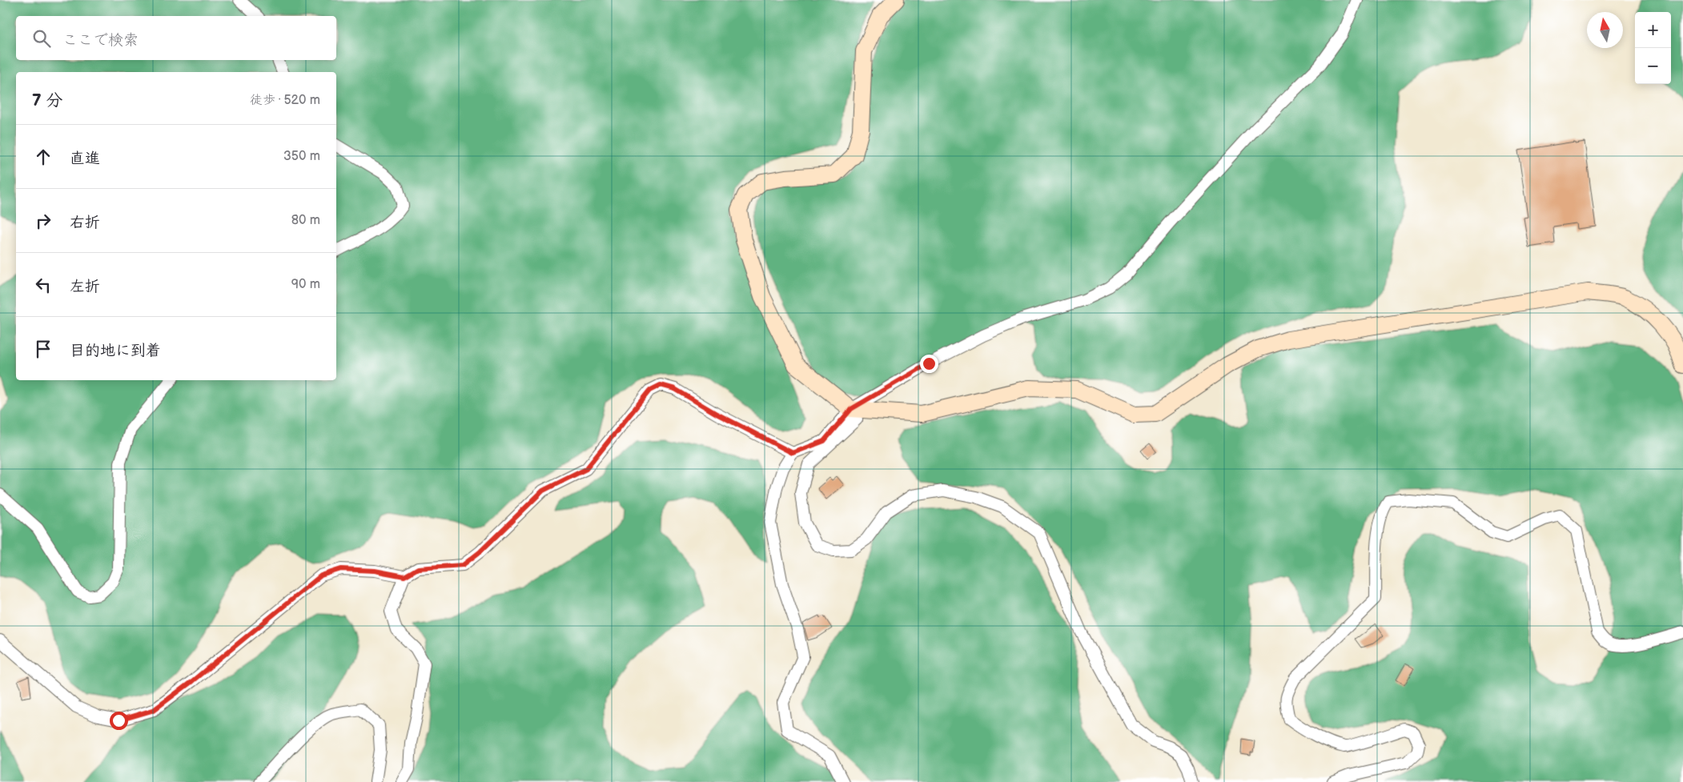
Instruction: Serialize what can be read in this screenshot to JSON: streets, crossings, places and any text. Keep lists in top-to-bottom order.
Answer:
{
  "north": "top",
  "page": {
    "map_buttons": ["+", "−"],
    "search": "ここで検索",
    "heading": ["7 分", "徒歩 · 520 m"],
    "list": [
      ["直進", "350 m"],
      ["右折", "80 m"],
      ["左折", "90 m"],
      "目的地に到着"
    ]
  }
}
